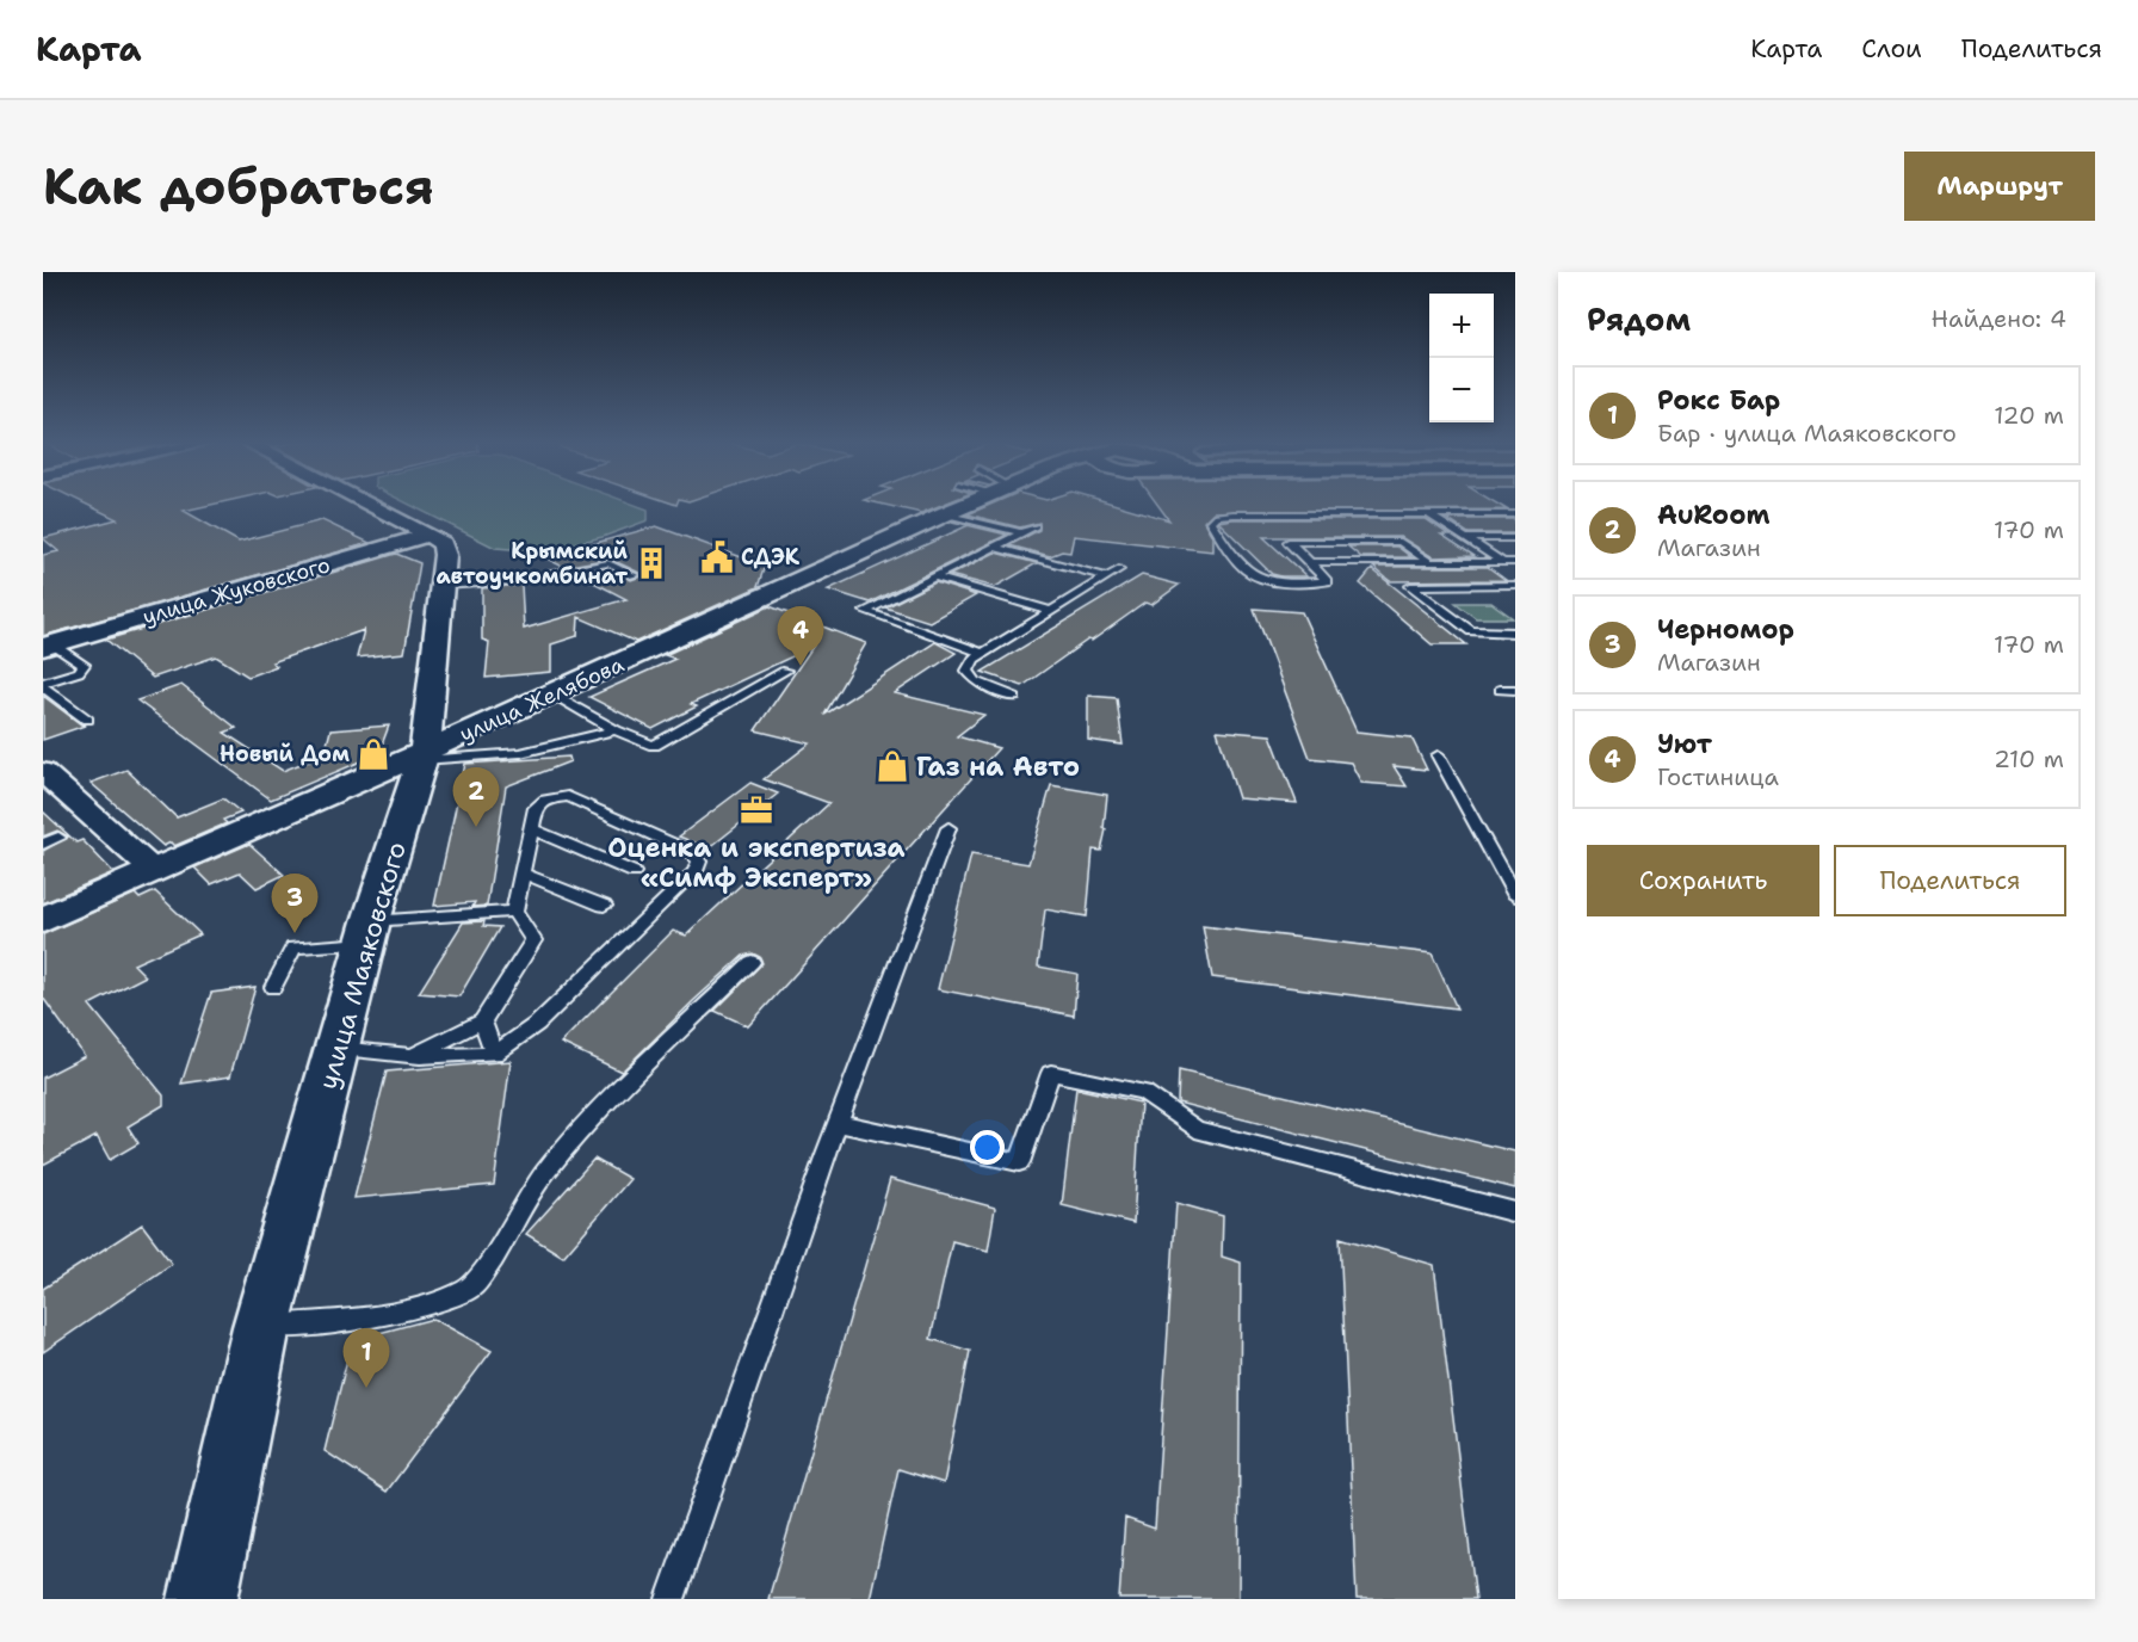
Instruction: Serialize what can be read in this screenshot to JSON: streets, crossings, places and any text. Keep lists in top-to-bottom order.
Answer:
{
  "streets": {
    "main road": ["улица Жуковского", "улица Желябова", "улица Маяковского"]
  },
  "crossings": [
    ["улица Жуковского", "улица Маяковского"],
    ["улица Желябова", "улица Маяковского"]
  ],
  "places": {
    "public building": ["СДЭК"],
    "building": ["Крымский автоучкомбинат"],
    "shop": ["Новый Дом", "Газ на Авто"],
    "office": ["Оценка и экспертиза «Симф Эксперт»"]
  },
  "page": {
    "header": "Карта",
    "nav": ["Карта", "Слои", "Поделиться"],
    "buttons": [
      "Маршрут",
      ["Сохранить", "Поделиться"]
    ],
    "title": "Как добраться",
    "heading": ["Рядом", "Найдено: 4"],
    "map_buttons": ["+", "−"],
    "list": [
      {
        "mark": "1",
        "name": "Рокс Бар",
        "note": "Бар · улица Маяковского",
        "value": "120 m"
      },
      {
        "mark": "2",
        "name": "AuRoom",
        "note": "Магазин",
        "value": "170 m"
      },
      {
        "mark": "3",
        "name": "Черномор",
        "note": "Магазин",
        "value": "170 m"
      },
      {
        "mark": "4",
        "name": "Уют",
        "note": "Гостиница",
        "value": "210 m"
      }
    ],
    "pins": [
      "4",
      "2",
      "3",
      "1"
    ]
  }
}
